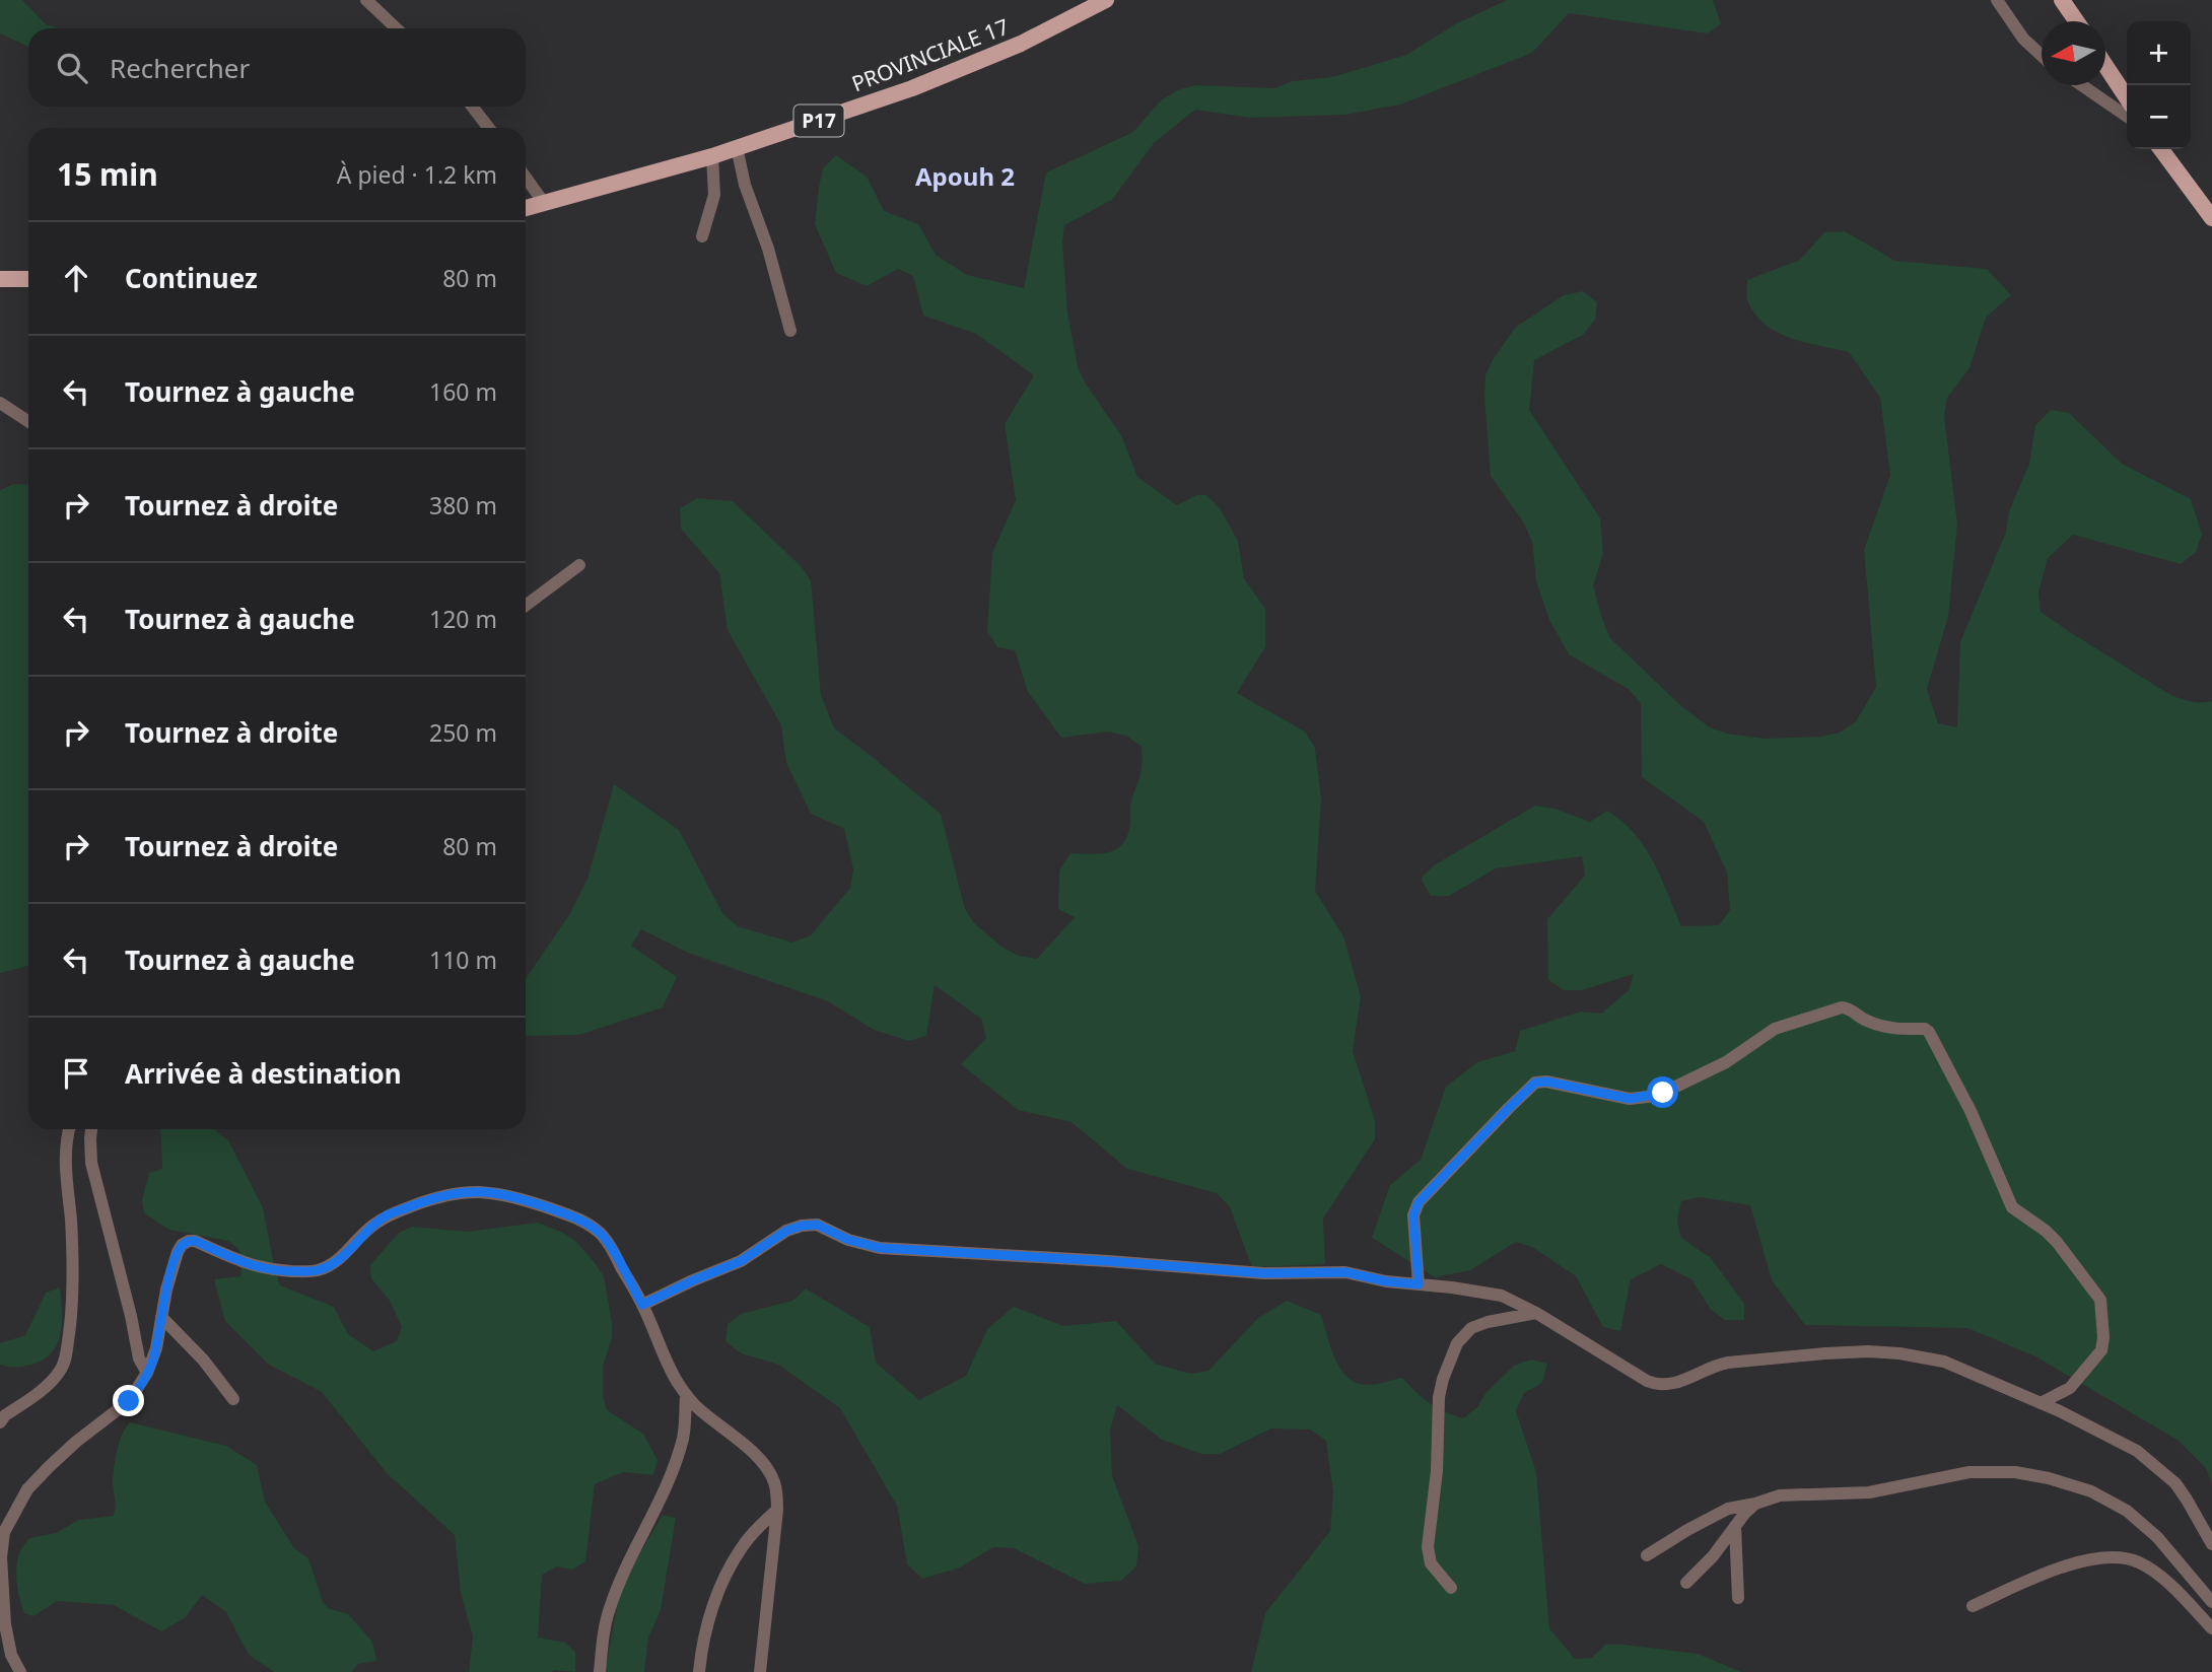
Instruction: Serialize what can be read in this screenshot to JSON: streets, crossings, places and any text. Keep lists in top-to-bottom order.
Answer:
{
  "streets": {
    "main road": ["PROVINCIALE 17", "P17"]
  },
  "districts": ["Apouh 2"],
  "north": "left",
  "page": {
    "map_buttons": ["+", "−"],
    "search": "Rechercher",
    "heading": ["15 min", "À pied · 1.2 km"],
    "list": [
      ["Continuez", "80 m"],
      ["Tournez à gauche", "160 m"],
      ["Tournez à droite", "380 m"],
      ["Tournez à gauche", "120 m"],
      ["Tournez à droite", "250 m"],
      ["Tournez à droite", "80 m"],
      ["Tournez à gauche", "110 m"],
      "Arrivée à destination"
    ]
  }
}
